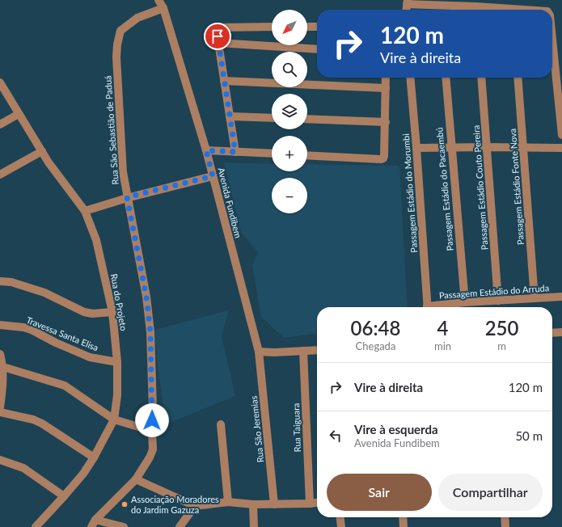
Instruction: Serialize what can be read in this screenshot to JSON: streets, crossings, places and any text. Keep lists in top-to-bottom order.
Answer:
{
  "streets": {
    "street": [
      "Rua São Sebastião de Paduá",
      "Passagem Estádio Fonte Nova",
      "Passagem Estádio Couto Pereira",
      "Passagem Estádio do Pacaembú",
      "Passagem Estádio do Morumbi",
      "Avenida Fundibem",
      "Passagem Estádio do Arruda",
      "Rua do Projeto",
      "Travessa Santa Elisa",
      "Rua Taiguara",
      "Rua São Jeremias"
    ]
  },
  "crossings": [
    ["Rua São Sebastião de Paduá", "Avenida Fundibem"],
    ["Passagem Estádio Fonte Nova", "Passagem Estádio do Arruda"],
    ["Passagem Estádio Couto Pereira", "Passagem Estádio do Arruda"],
    ["Passagem Estádio do Pacaembú", "Passagem Estádio do Arruda"],
    ["Avenida Fundibem", "Rua São Jeremias"],
    ["Rua do Projeto", "Travessa Santa Elisa"]
  ],
  "places": ["Associação Moradores do Jardim Gazuza"],
  "north": "bottom left",
  "page": {
    "map_buttons": ["+", "−"],
    "turn": ["120 m", "Vire à direita"],
    "eta": [
      "06:48",
      "Chegada",
      "4",
      "min",
      "250",
      "m"
    ],
    "list": [
      {
        "name": "Vire à direita",
        "value": "120 m"
      },
      {
        "name": "Vire à esquerda",
        "note": "Avenida Fundibem",
        "value": "50 m"
      }
    ],
    "buttons": ["Sair", "Compartilhar"]
  }
}
